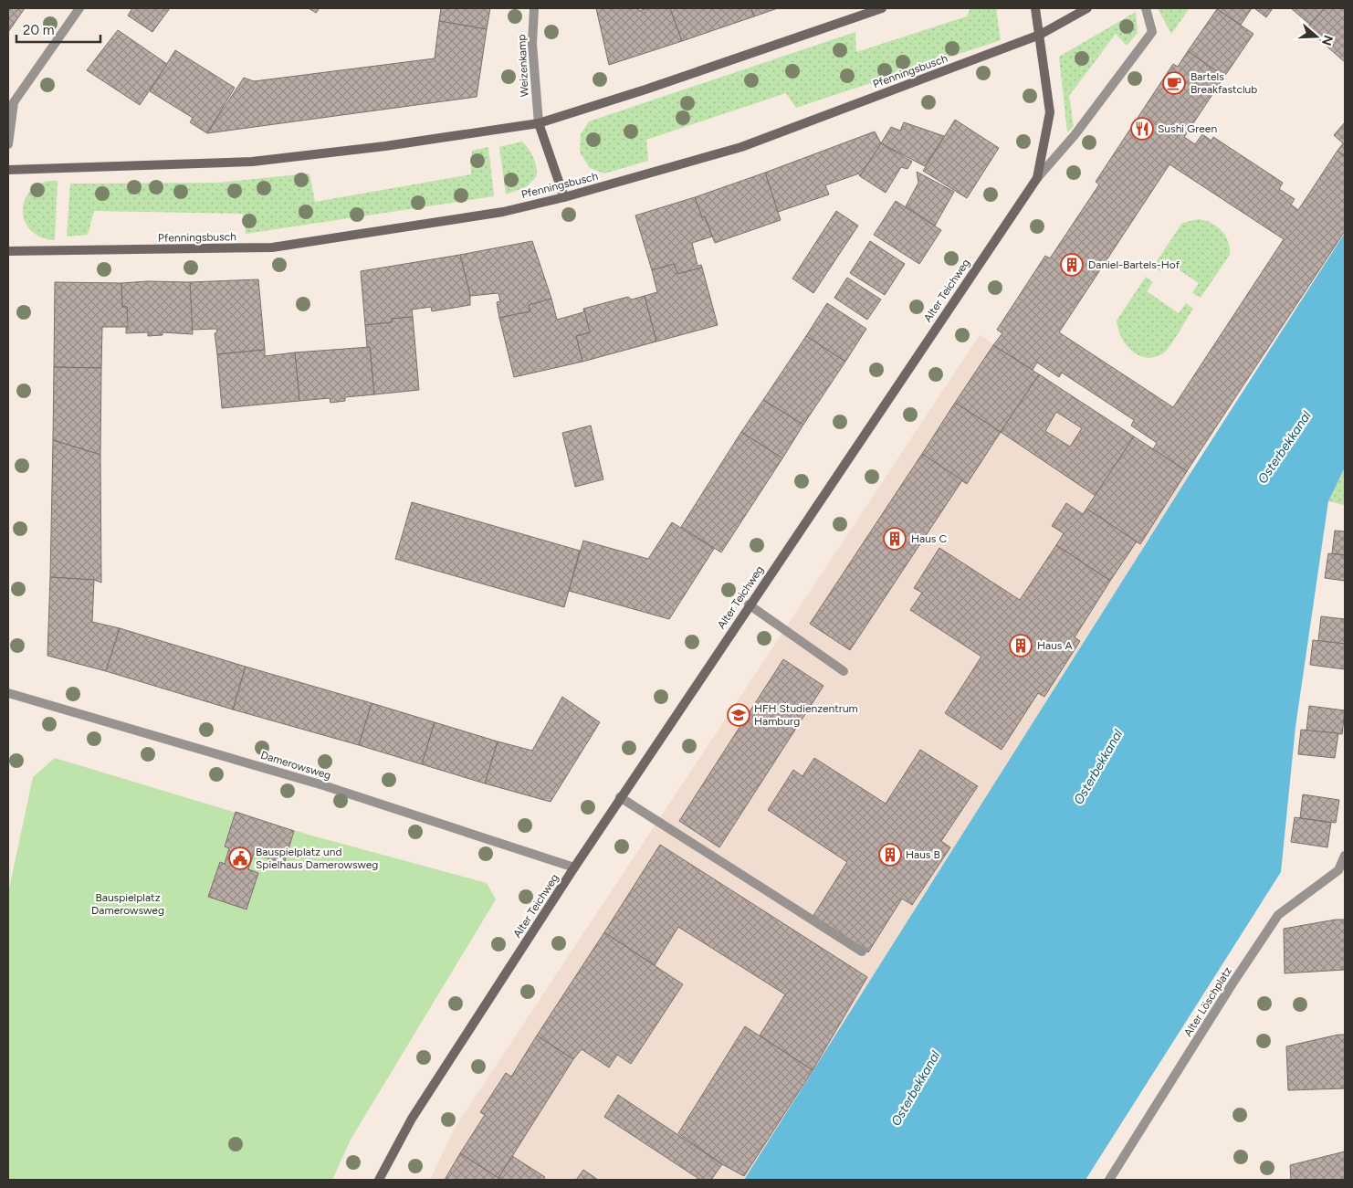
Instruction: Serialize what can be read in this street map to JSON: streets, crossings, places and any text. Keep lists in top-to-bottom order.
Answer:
{
  "streets": {
    "street": [
      "Weizenkamp",
      "Pfenningsbusch",
      "Alter Teichweg",
      "Damerowsweg",
      "Alter Löschplatz"
    ]
  },
  "crossings": [
    ["Pfenningsbusch", "Alter Teichweg"],
    ["Alter Teichweg", "Damerowsweg"]
  ],
  "water": ["Osterbekkanal"],
  "parks": ["Bauspielplatz Damerowsweg"],
  "places": {
    "cafe": ["Bartels Breakfastclub"],
    "restaurant": ["Sushi Green"],
    "building": [
      "Daniel-Bartels-Hof",
      "Haus C",
      "Haus A",
      "Haus B"
    ],
    "school or university": ["HFH Studienzentrum Hamburg"],
    "public building": ["Bauspielplatz und Spielhaus Damerowsweg"]
  },
  "scale_bar": "20 m",
  "north": "right"
}
